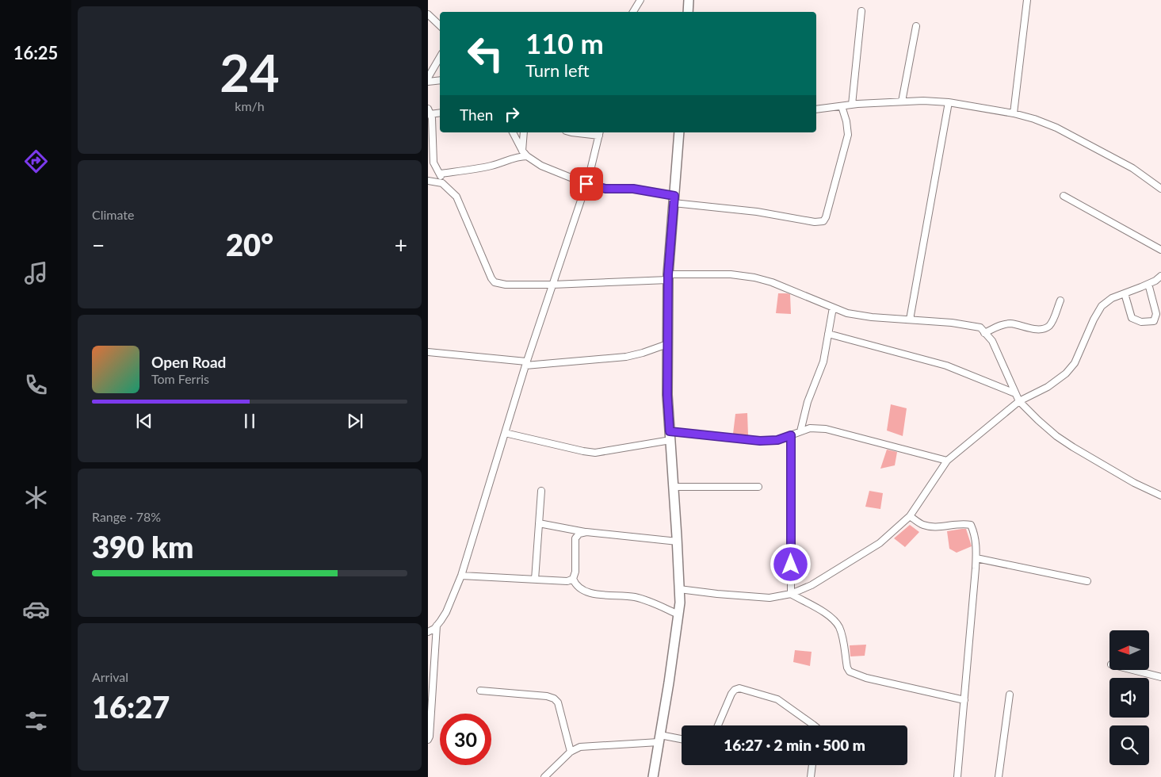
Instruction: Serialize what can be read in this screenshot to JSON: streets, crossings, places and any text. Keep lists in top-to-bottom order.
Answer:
{
  "north": "left",
  "page": {
    "tabs": "16:25",
    "tile": [
      ["24", "km/h"],
      "Climate",
      ["Range · 78%", "390 km"],
      ["Arrival", "16:27"]
    ],
    "turn": ["110 m", "Turn left"],
    "then": "Then",
    "heat": ["−", "20°", "+"],
    "song": ["Open Road", "Tom Ferris"],
    "limit": "30",
    "trip": "16:27 · 2 min · 500 m"
  }
}
